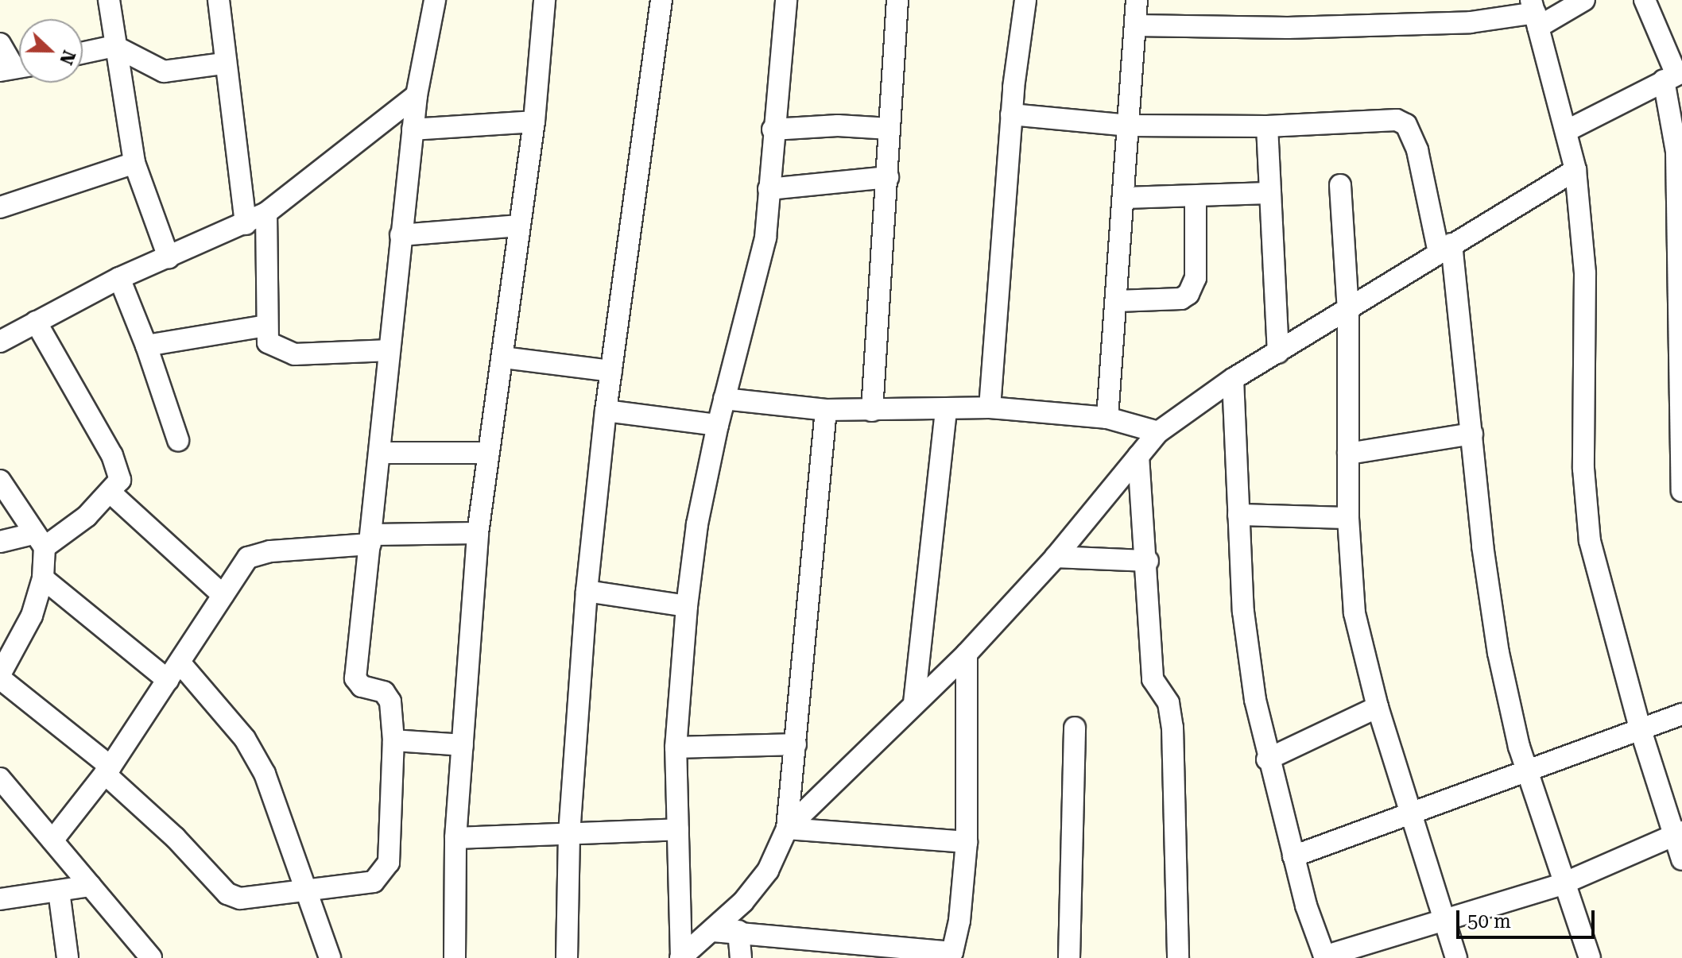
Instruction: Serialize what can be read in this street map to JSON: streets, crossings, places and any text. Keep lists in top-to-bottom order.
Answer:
{
  "scale_bar": "50 m",
  "north": "right"
}
